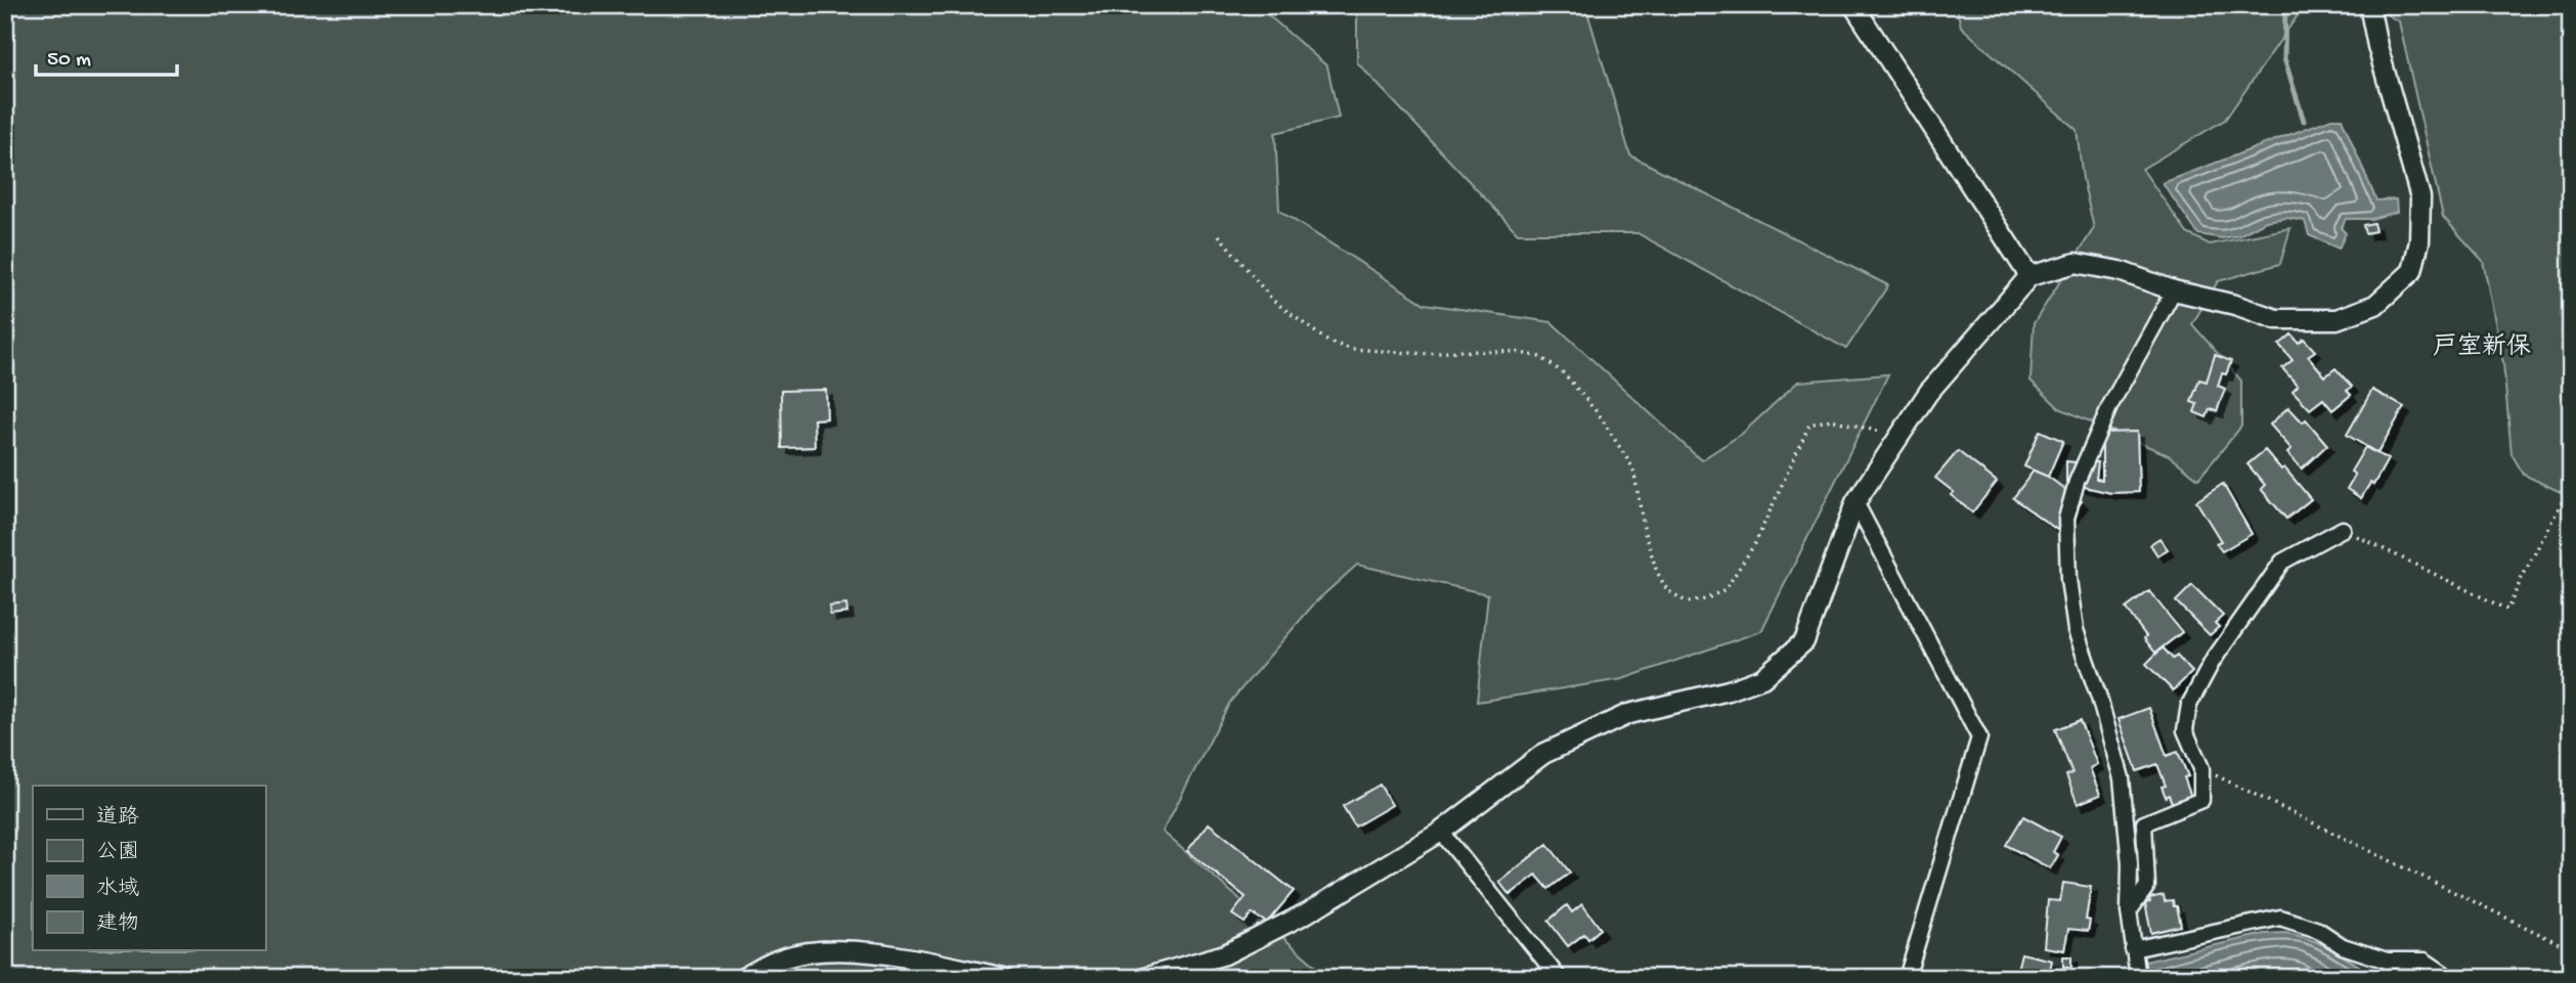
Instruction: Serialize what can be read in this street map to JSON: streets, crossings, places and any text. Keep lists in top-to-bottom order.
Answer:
{
  "districts": ["戸室新保"],
  "legend": [
    "道路",
    "公園",
    "水域",
    "建物"
  ],
  "scale_bar": "50 m"
}
